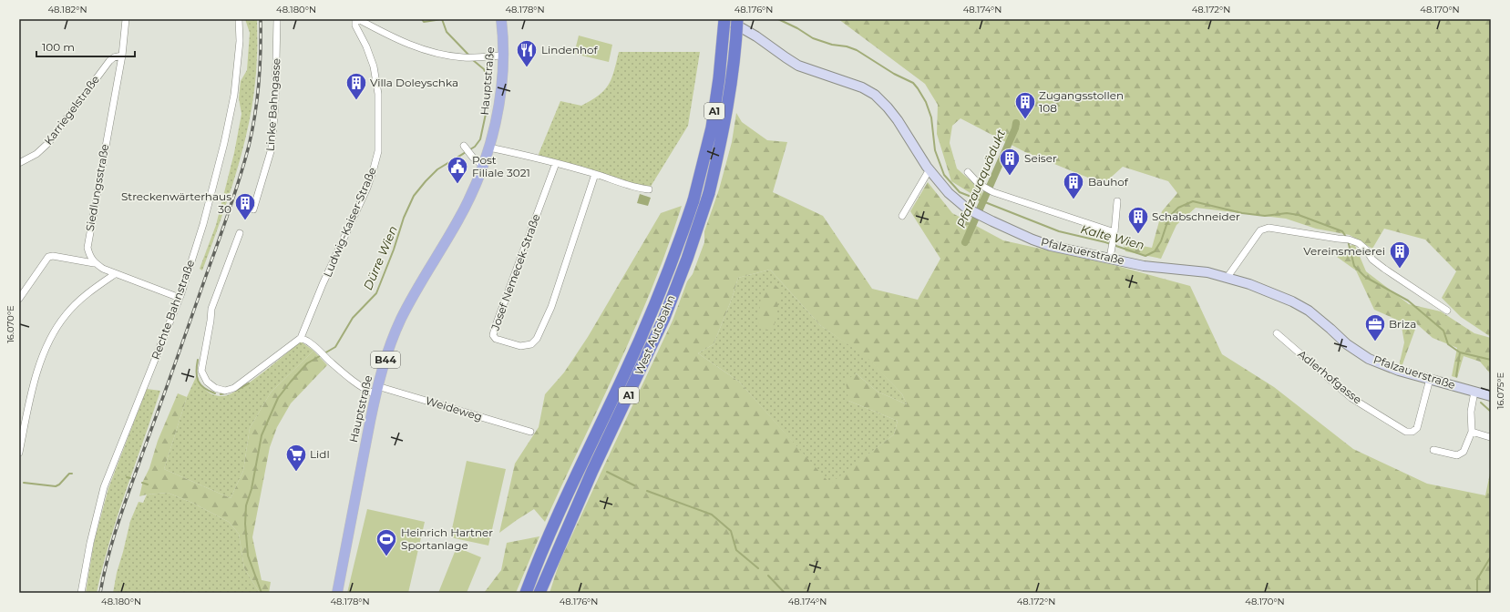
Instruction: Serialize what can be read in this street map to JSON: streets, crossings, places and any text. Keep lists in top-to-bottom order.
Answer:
{
  "streets": {
    "highway": ["A1", "West Autobahn"],
    "main road": ["Hauptstraße", "B44"],
    "street": [
      "Linke Bahngasse",
      "Karriegelstraße",
      "Siedlungsstraße",
      "Ludwig-Kaiser-Straße",
      "Pfalzauerstraße",
      "Josef Nemecek-Straße",
      "Rechte Bahnstraße",
      "Adlerhofgasse",
      "Weideweg"
    ]
  },
  "crossings": [
    ["Hauptstraße", "Weideweg"],
    ["Karriegelstraße", "Siedlungsstraße"],
    ["Pfalzauerstraße", "West Autobahn"],
    ["Pfalzauerstraße", "Adlerhofgasse"]
  ],
  "water": ["Pfalzauaquädukt", "Kalte Wien", "Dürre Wien"],
  "places": {
    "restaurant": ["Lindenhof"],
    "building": [
      "Villa Doleyschka",
      "Zugangsstollen 108",
      "Seiser",
      "Bauhof",
      "Streckenwärterhaus 30",
      "Schabschneider",
      "Vereinsmeierei"
    ],
    "public building": ["Post Filiale 3021"],
    "office": ["Briza"],
    "supermarket": ["Lidl"],
    "sports": ["Heinrich Hartner Sportanlage"]
  },
  "scale_bar": "100 m",
  "coordinates": [
    "48.182°N",
    "48.180°N",
    "48.178°N",
    "48.176°N",
    "48.174°N",
    "48.172°N",
    "48.170°N",
    "16.070°E",
    "16.075°E"
  ]
}
